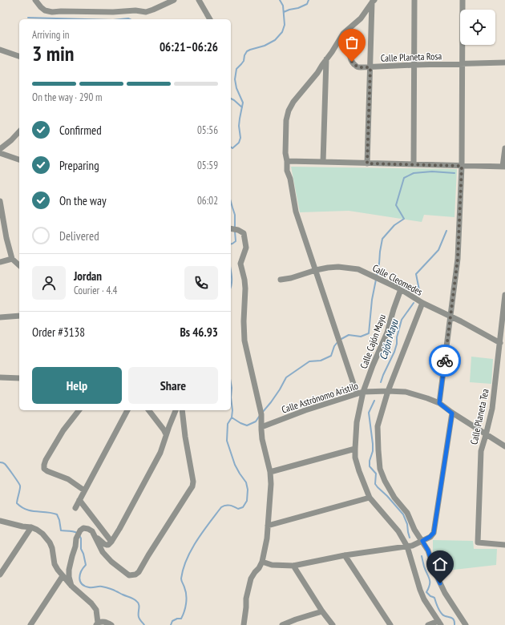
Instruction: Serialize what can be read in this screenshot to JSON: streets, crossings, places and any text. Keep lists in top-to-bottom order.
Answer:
{
  "streets": {
    "street": [
      "Calle Planeta Rosa",
      "Calle Cleomedes",
      "Calle Cajón Mayu",
      "Calle Astrónomo Aristilo",
      "Calle Planeta Tea"
    ]
  },
  "crossings": [
    ["Calle Cleomedes", "Calle Cajón Mayu"],
    ["Calle Cleomedes", "Calle Planeta Tea"],
    ["Calle Cajón Mayu", "Calle Astrónomo Aristilo"],
    ["Calle Astrónomo Aristilo", "Calle Planeta Tea"]
  ],
  "water": ["Cajón Mayu"],
  "page": {
    "heading": ["3 min", "Arriving in", "06:21–06:26"],
    "panel": [
      "Jordan",
      "Courier · 4.4",
      "Order #3138",
      "Bs 46.93"
    ],
    "bar": "On the way · 290 m",
    "list": [
      ["Confirmed", "05:56"],
      ["Preparing", "05:59"],
      ["On the way", "06:02"],
      "Delivered"
    ],
    "buttons": ["Help", "Share"]
  }
}
